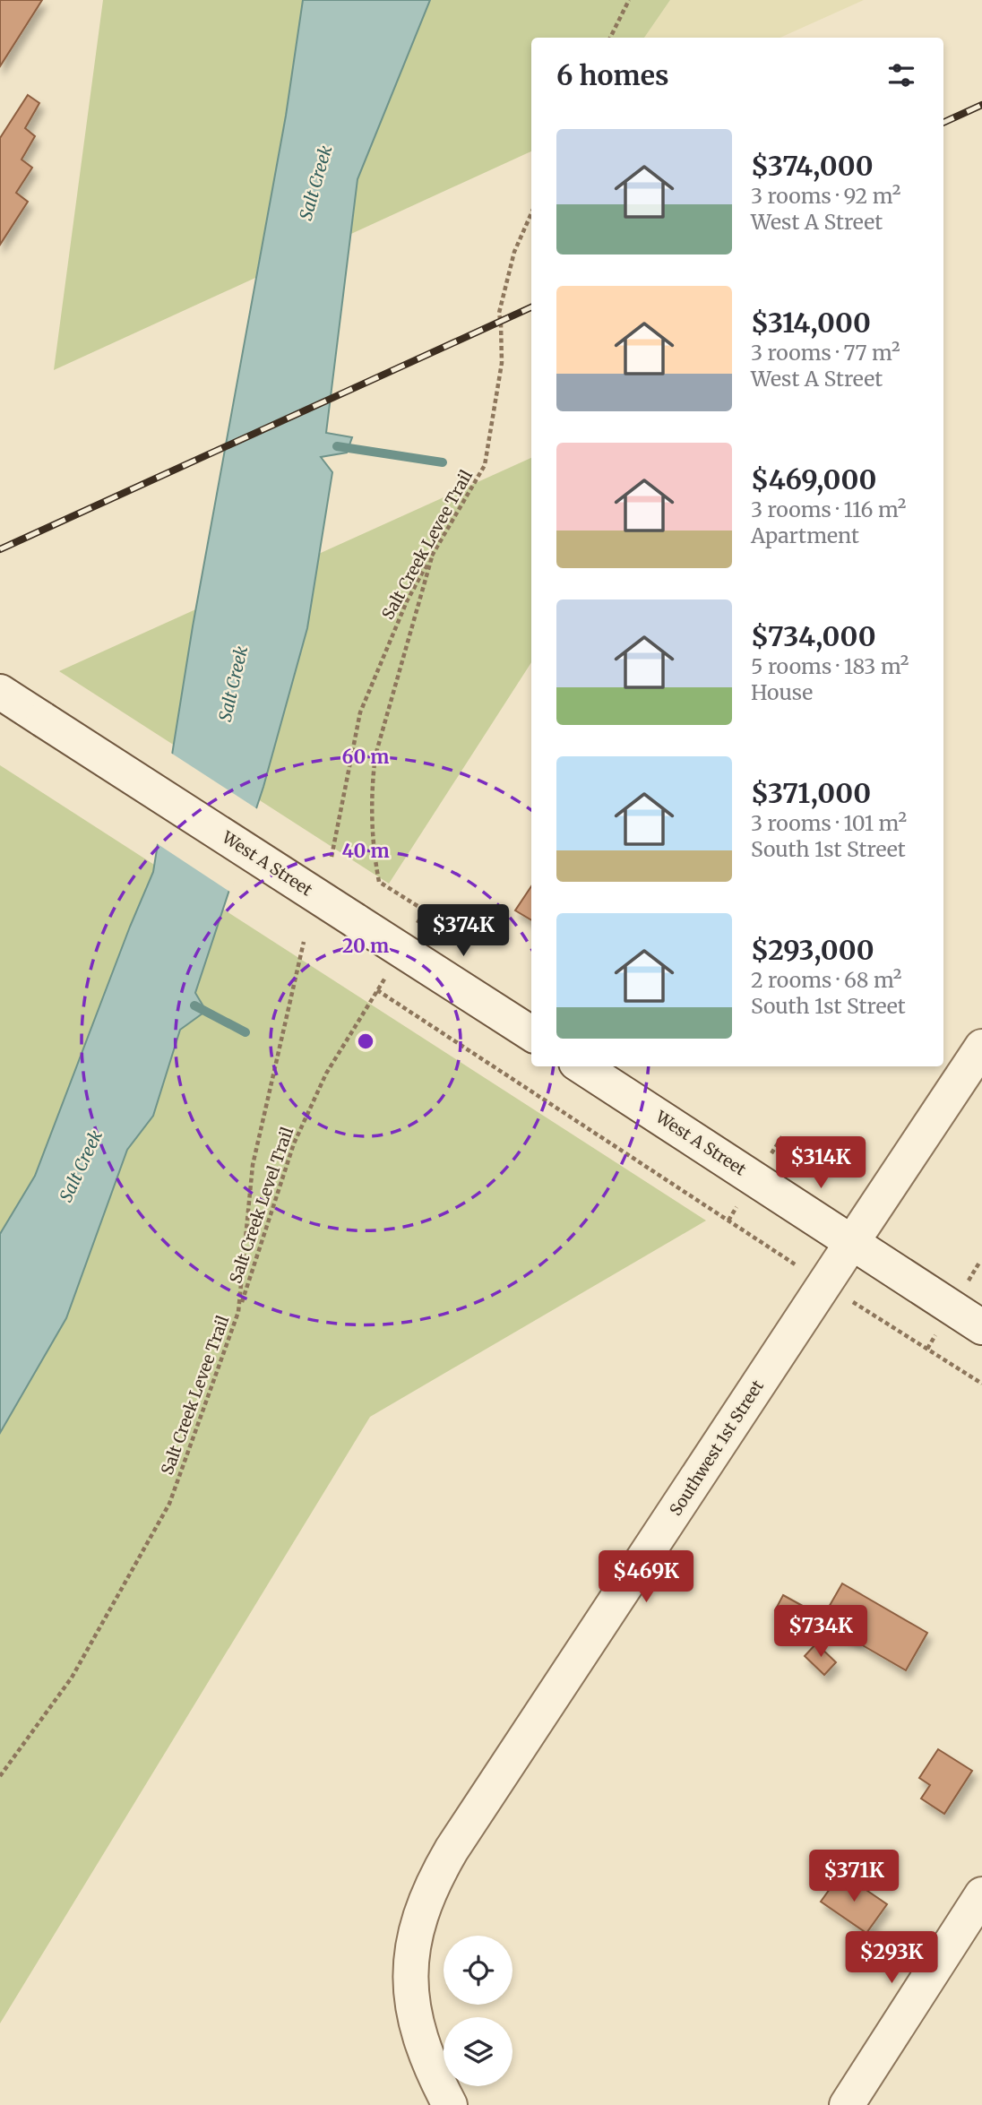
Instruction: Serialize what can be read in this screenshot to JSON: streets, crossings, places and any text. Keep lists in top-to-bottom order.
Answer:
{
  "streets": {
    "street": ["West A Street", "Southwest 1st Street"],
    "path": ["Salt Creek Levee Trail", "Salt Creek Level Trail"]
  },
  "crossings": [
    ["Salt Creek Levee Trail", "Salt Creek Level Trail"],
    ["West A Street", "Southwest 1st Street"]
  ],
  "water": ["Salt Creek"],
  "page": {
    "heading": "6 homes",
    "list": [
      {
        "name": "$374,000",
        "note": "3 rooms · 92 m² · West A Street"
      },
      {
        "name": "$314,000",
        "note": "3 rooms · 77 m² · West A Street"
      },
      {
        "name": "$469,000",
        "note": "3 rooms · 116 m² · Apartment"
      },
      {
        "name": "$734,000",
        "note": "5 rooms · 183 m² · House"
      },
      {
        "name": "$371,000",
        "note": "3 rooms · 101 m² · South 1st Street"
      },
      {
        "name": "$293,000",
        "note": "2 rooms · 68 m² · South 1st Street"
      }
    ],
    "price": [
      "$374K",
      "$314K",
      "$469K",
      "$734K",
      "$371K",
      "$293K"
    ]
  },
  "rings": ["60 m", "40 m", "20 m"]
}
